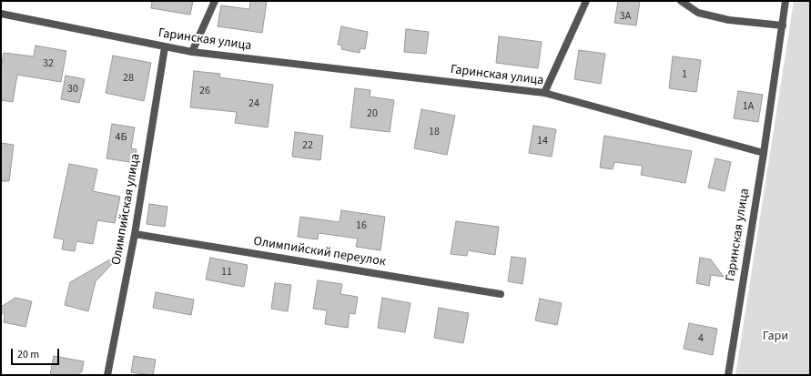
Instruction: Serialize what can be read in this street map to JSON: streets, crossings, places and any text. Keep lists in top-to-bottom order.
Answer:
{
  "streets": {
    "street": ["Гаринская улица", "Олимпийская улица", "Олимпийский переулок"]
  },
  "crossings": [
    ["Гаринская улица", "Олимпийская улица"],
    ["Олимпийская улица", "Олимпийский переулок"]
  ],
  "parks": ["Гари"],
  "house_numbers": [
    "3А",
    "32",
    "1",
    "28",
    "30",
    "26",
    "24",
    "1А",
    "20",
    "18",
    "4Б",
    "14",
    "22",
    "16",
    "11",
    "4"
  ],
  "scale_bar": "20 m"
}
